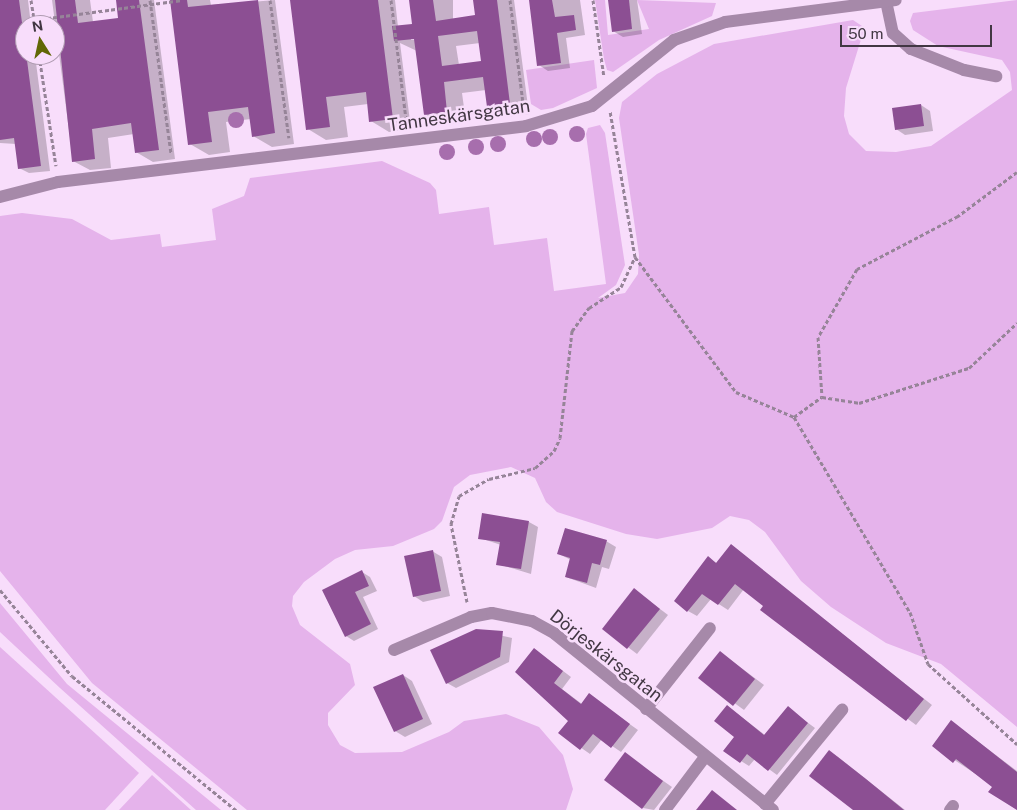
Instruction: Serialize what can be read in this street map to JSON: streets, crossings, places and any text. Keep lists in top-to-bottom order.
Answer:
{
  "streets": {
    "street": ["Tanneskärsgatan", "Dörjeskärsgatan"]
  },
  "scale_bar": "50 m",
  "north": "top"
}
